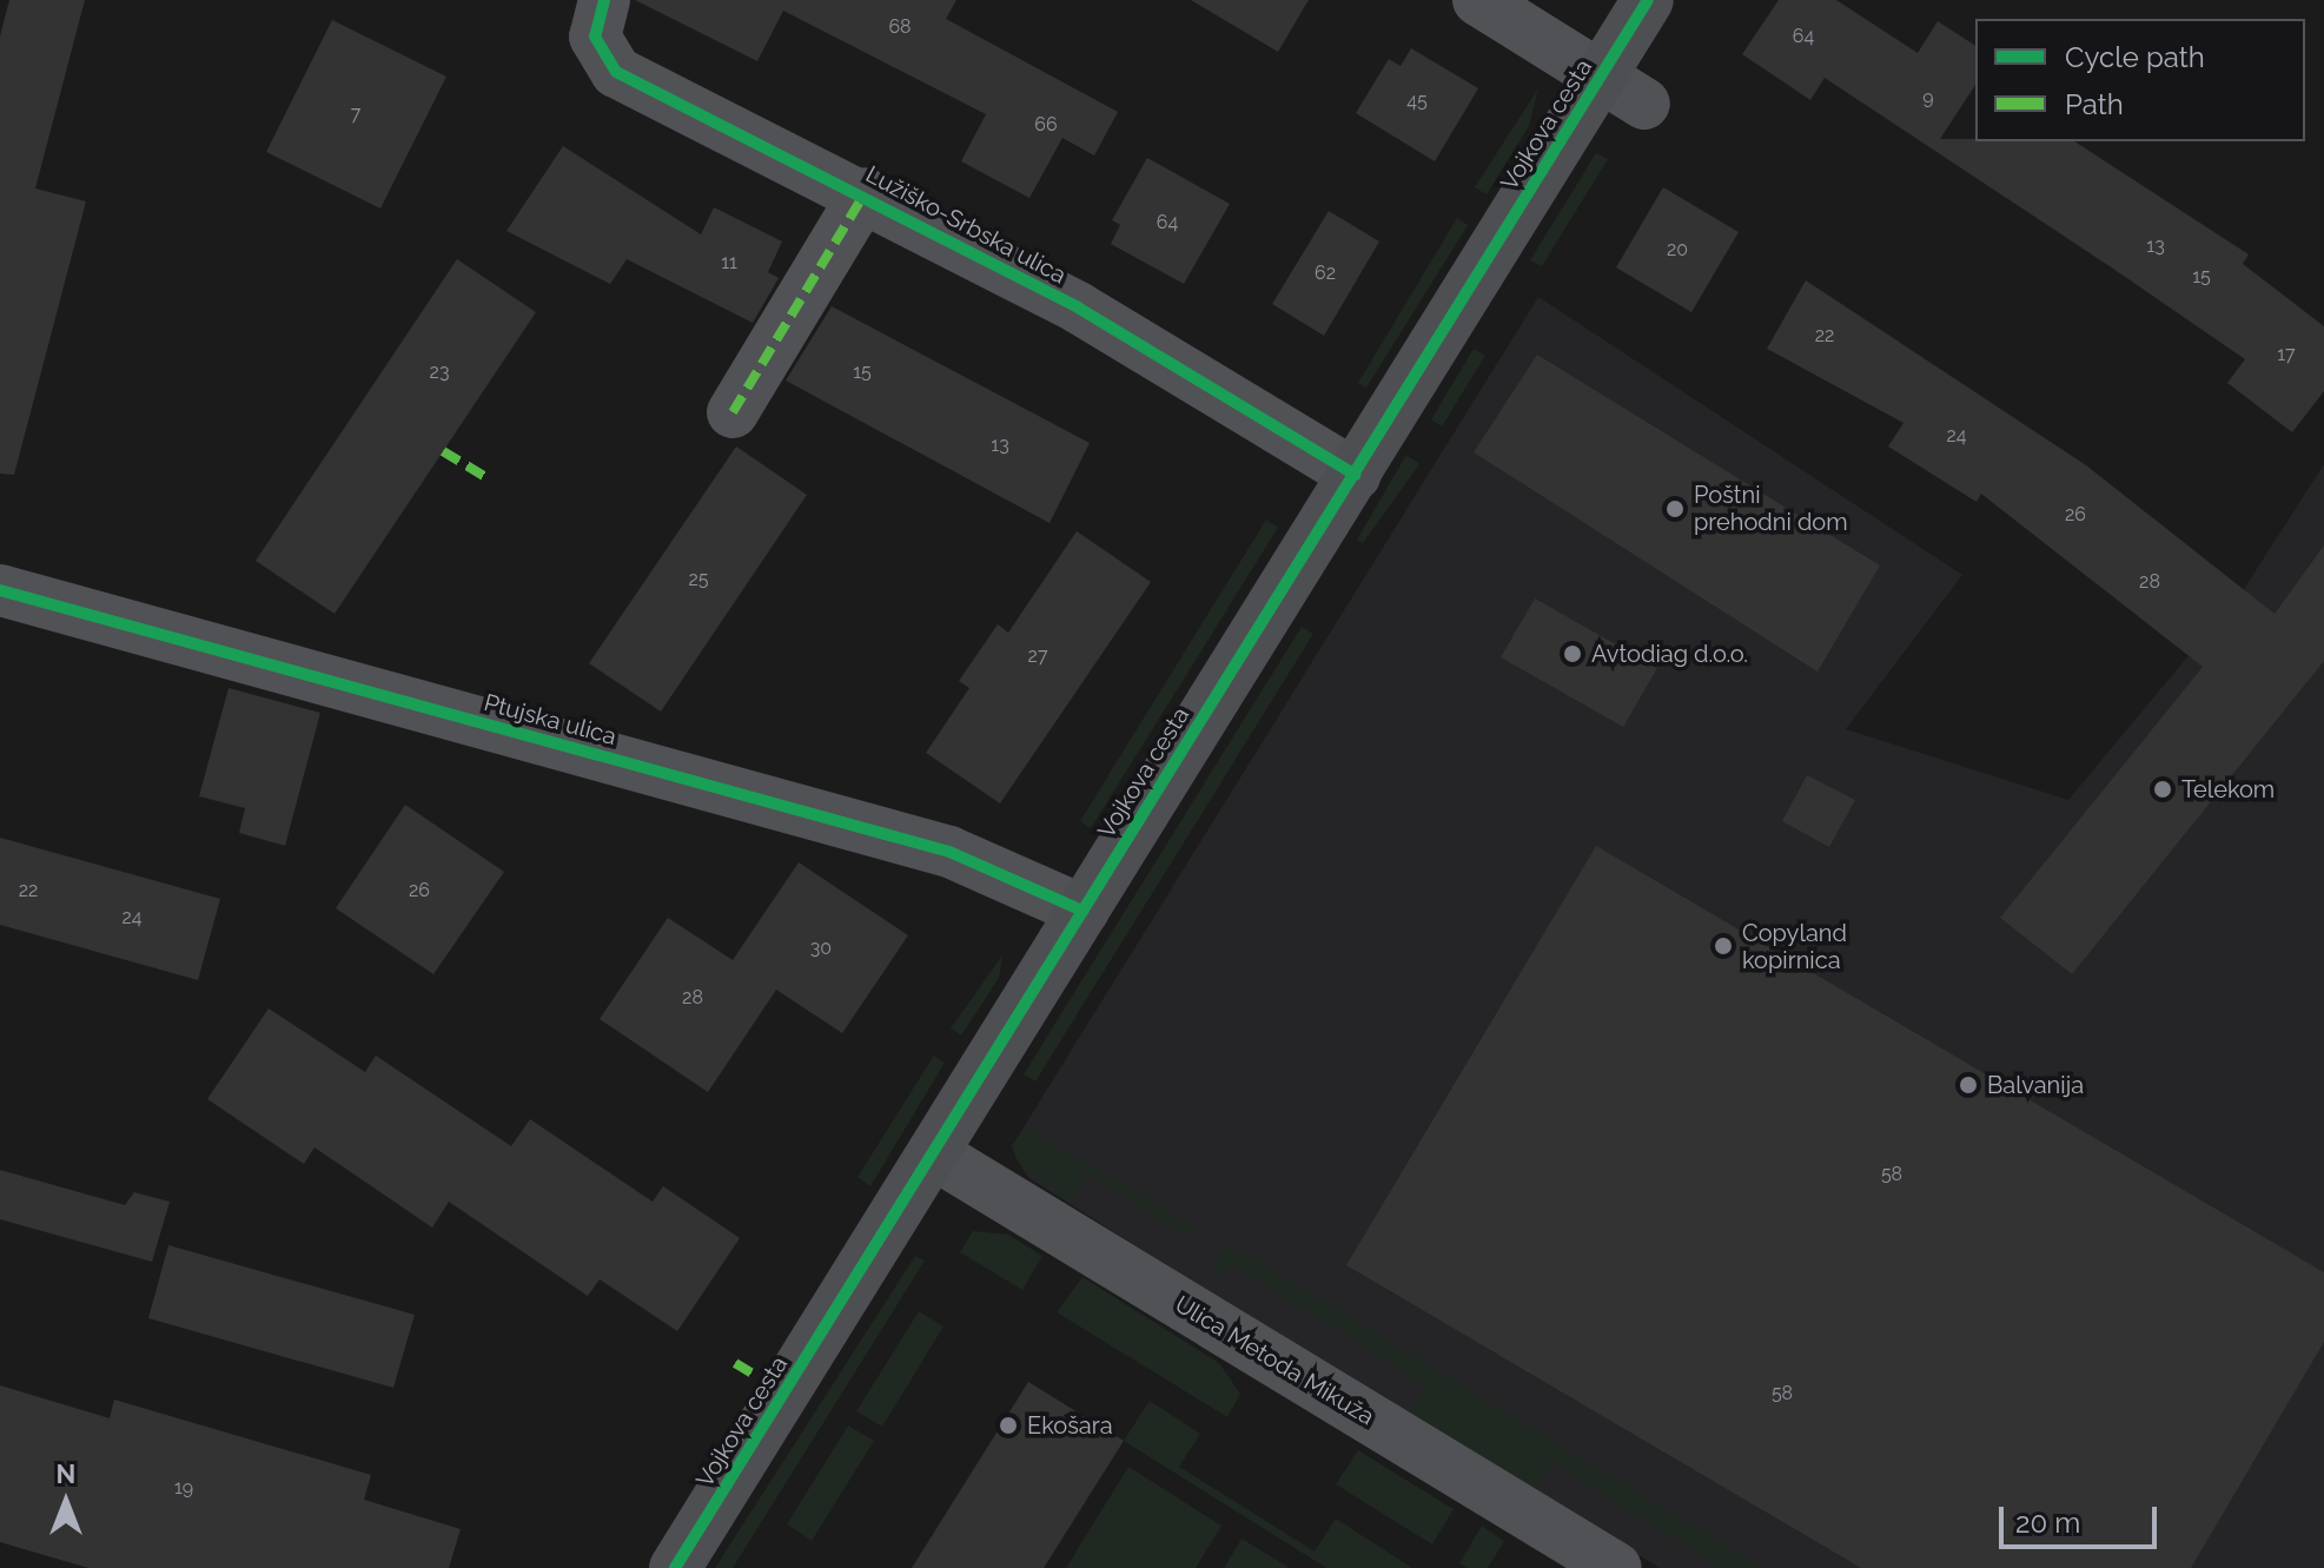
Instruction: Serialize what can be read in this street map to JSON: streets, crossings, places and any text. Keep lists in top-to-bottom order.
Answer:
{
  "streets": {
    "street": [
      "Vojkova cesta",
      "Lužiško-Srbska ulica",
      "Ptujska ulica",
      "Ulica Metoda Mikuža"
    ]
  },
  "crossings": [
    ["Vojkova cesta", "Lužiško-Srbska ulica"],
    ["Vojkova cesta", "Ptujska ulica"],
    ["Vojkova cesta", "Ulica Metoda Mikuža"]
  ],
  "places": [
    "Poštni prehodni dom",
    "Avtodiag d.o.o.",
    "Telekom",
    "Copyland kopirnica",
    "Balvanija",
    "Ekošara"
  ],
  "house_numbers": [
    "68",
    "64",
    "9",
    "45",
    "7",
    "66",
    "64",
    "13",
    "20",
    "11",
    "62",
    "15",
    "22",
    "17",
    "23",
    "15",
    "24",
    "13",
    "26",
    "25",
    "28",
    "27",
    "22",
    "26",
    "24",
    "30",
    "28",
    "58",
    "58",
    "19"
  ],
  "legend": ["Cycle path", "Path"],
  "scale_bar": "20 m",
  "north": "top"
}
